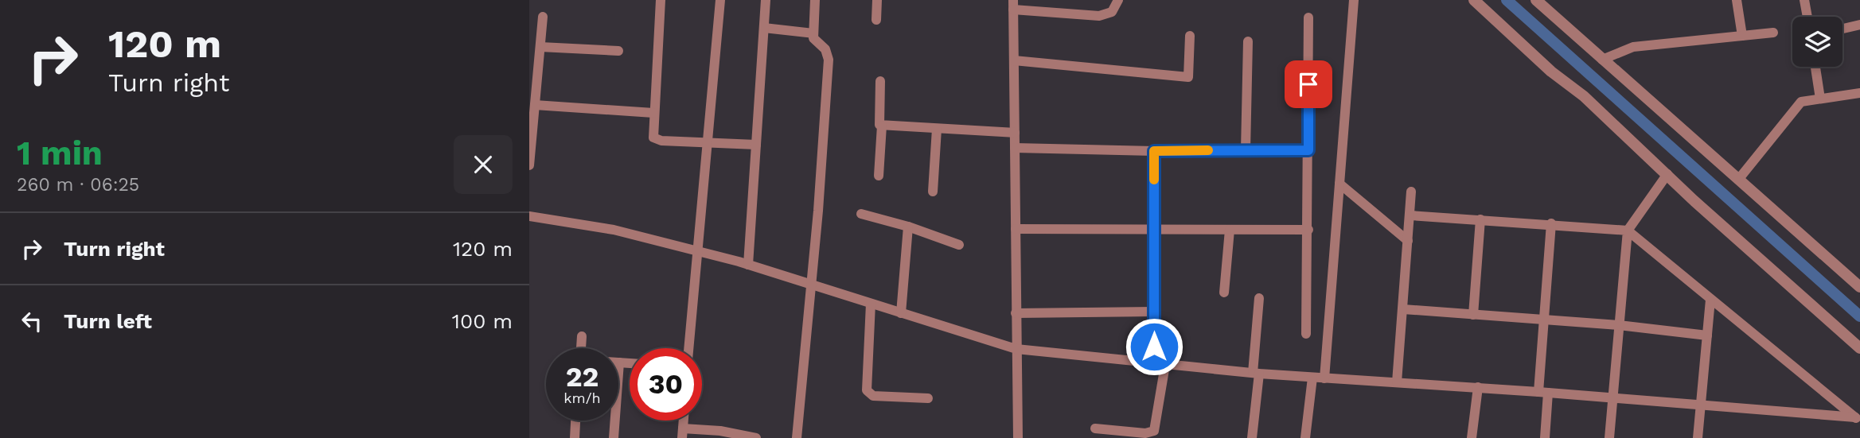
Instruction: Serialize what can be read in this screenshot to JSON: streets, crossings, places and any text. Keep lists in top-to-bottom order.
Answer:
{
  "page": {
    "turn": ["120 m", "Turn right"],
    "heading": ["1 min", "260 m · 06:25"],
    "list": [
      {
        "name": "Turn right",
        "value": "120 m"
      },
      {
        "name": "Turn left",
        "value": "100 m"
      }
    ],
    "speed": "22 km/h",
    "limit": "30"
  }
}
